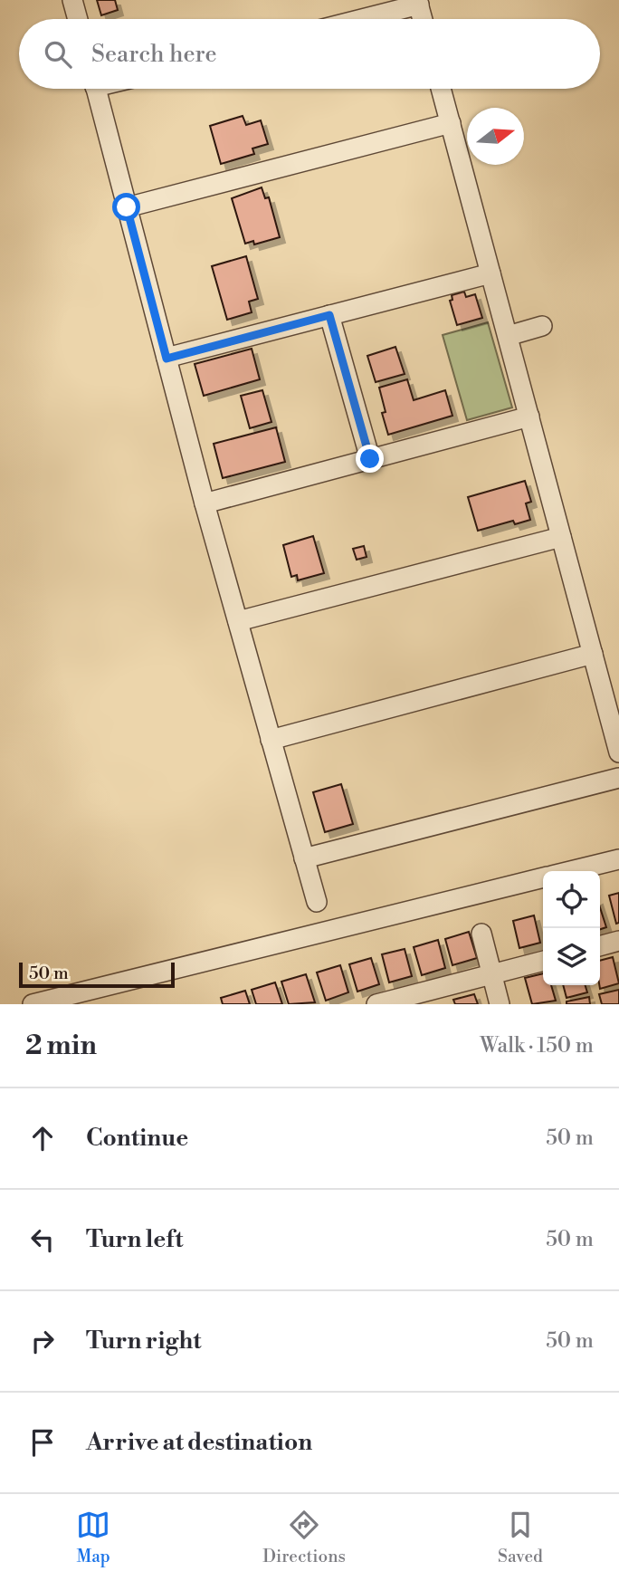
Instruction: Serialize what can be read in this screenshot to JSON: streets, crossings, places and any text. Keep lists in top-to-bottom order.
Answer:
{
  "scale_bar": "50 m",
  "north": "right",
  "page": {
    "search": "Search here",
    "scale": "50 m",
    "heading": ["2 min", "Walk · 150 m"],
    "list": [
      ["Continue", "50 m"],
      ["Turn left", "50 m"],
      ["Turn right", "50 m"],
      "Arrive at destination"
    ],
    "nav": ["Map", "Directions", "Saved"]
  }
}
